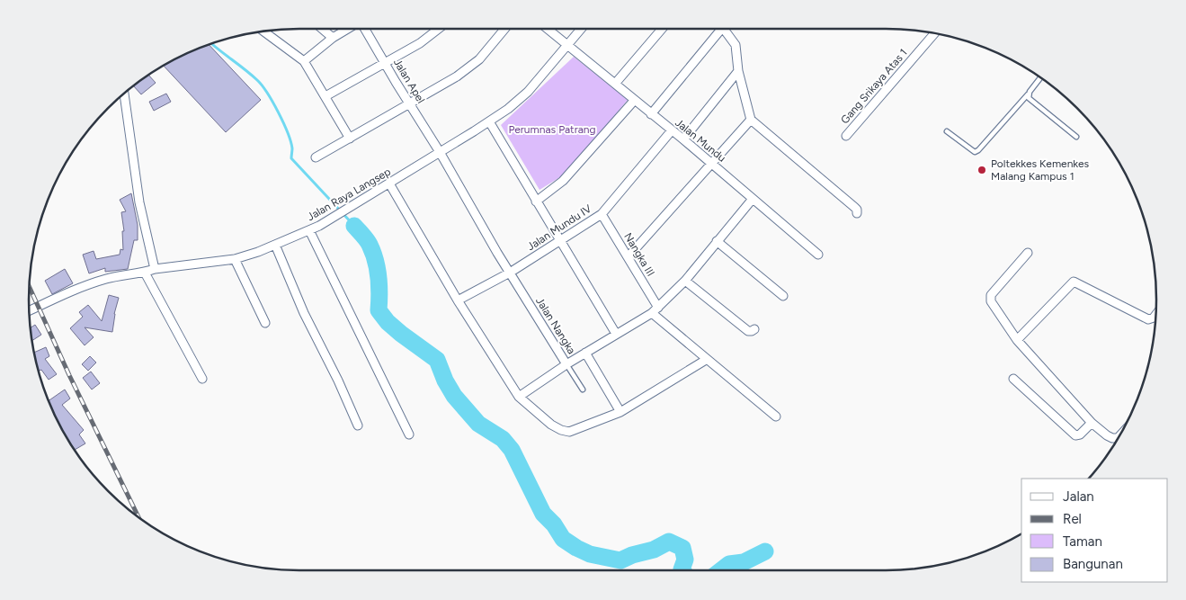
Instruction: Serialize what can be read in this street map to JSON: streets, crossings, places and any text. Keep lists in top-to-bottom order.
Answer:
{
  "streets": {
    "street": [
      "Jalan Apel",
      "Gang Srikaya Atas 1",
      "Jalan Mundu",
      "Jalan Raya Langsep",
      "Jalan Mundu IV",
      "Nangka III",
      "Jalan Nangka"
    ]
  },
  "crossings": [
    ["Jalan Apel", "Jalan Raya Langsep"],
    ["Jalan Apel", "Jalan Nangka"],
    ["Jalan Mundu", "Jalan Raya Langsep"],
    ["Jalan Mundu", "Jalan Mundu IV"],
    ["Jalan Mundu", "Jalan Nangka"],
    ["Jalan Raya Langsep", "Jalan Nangka"],
    ["Jalan Mundu IV", "Nangka III"],
    ["Jalan Mundu IV", "Jalan Nangka"],
    ["Nangka III", "Jalan Nangka"]
  ],
  "parks": ["Perumnas Patrang"],
  "places": ["Poltekkes Kemenkes Malang Kampus 1"],
  "legend": [
    "Jalan",
    "Rel",
    "Taman",
    "Bangunan"
  ]
}
